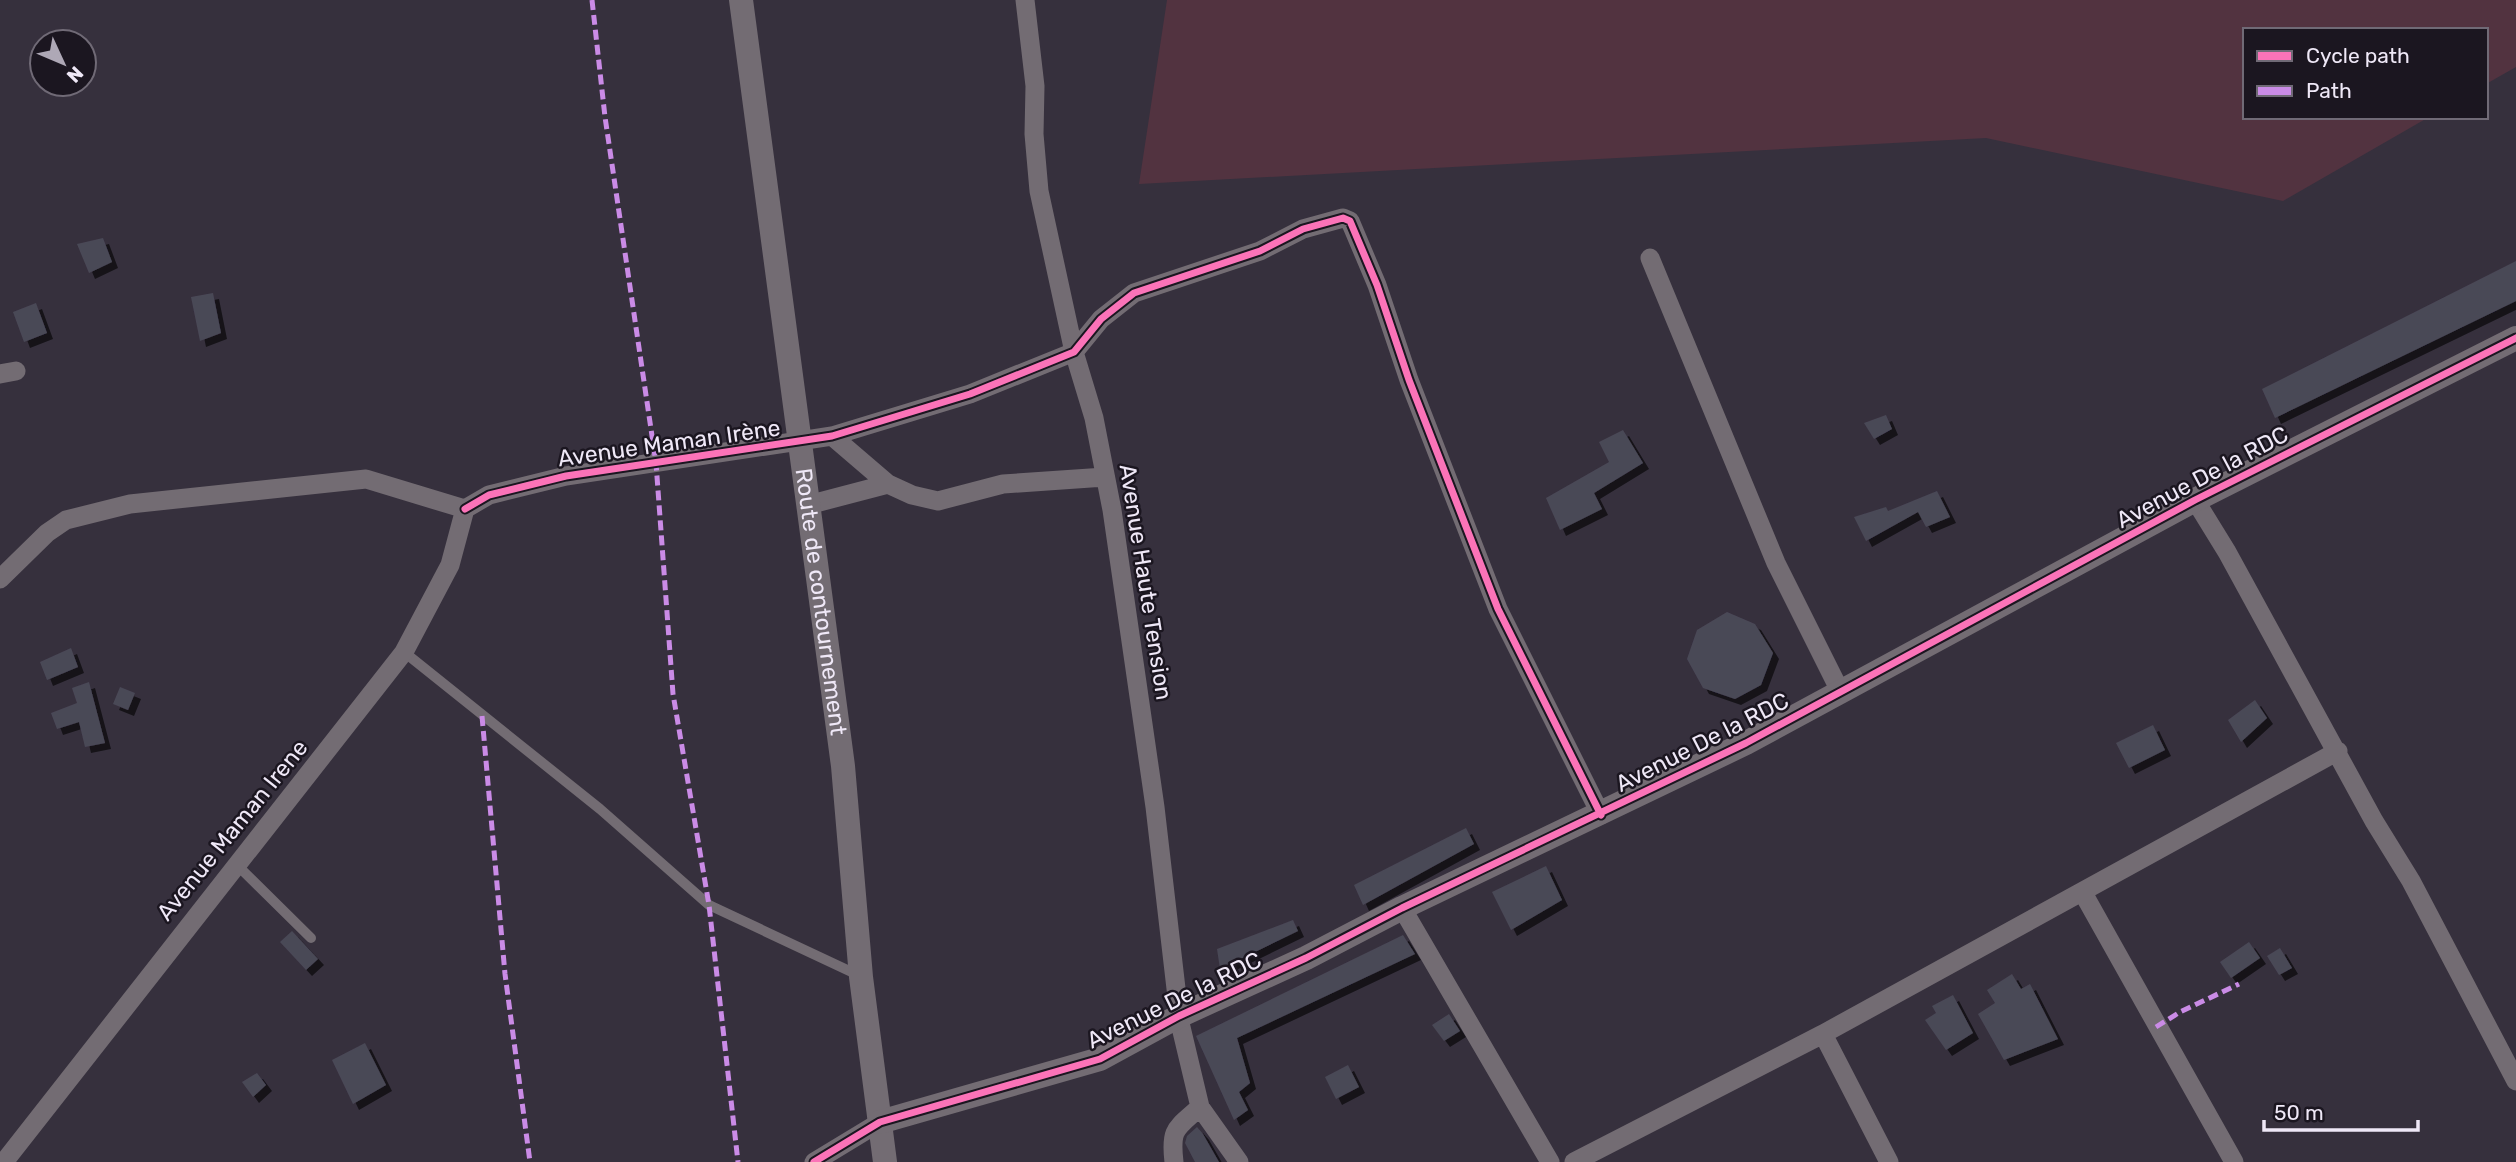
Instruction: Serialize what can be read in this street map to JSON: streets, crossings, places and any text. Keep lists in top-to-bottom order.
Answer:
{
  "streets": {
    "street": [
      "Avenue Maman Irène",
      "Avenue De la RDC",
      "Avenue Haute Tension",
      "Route de contournement",
      "Avenue Maman Irene"
    ]
  },
  "crossings": [
    ["Avenue Maman Irène", "Avenue Haute Tension"],
    ["Avenue Maman Irène", "Route de contournement"],
    ["Avenue Maman Irène", "Avenue Maman Irene"],
    ["Avenue De la RDC", "Avenue Haute Tension"],
    ["Avenue De la RDC", "Route de contournement"]
  ],
  "legend": ["Cycle path", "Path"],
  "scale_bar": "50 m",
  "north": "bottom right"
}
